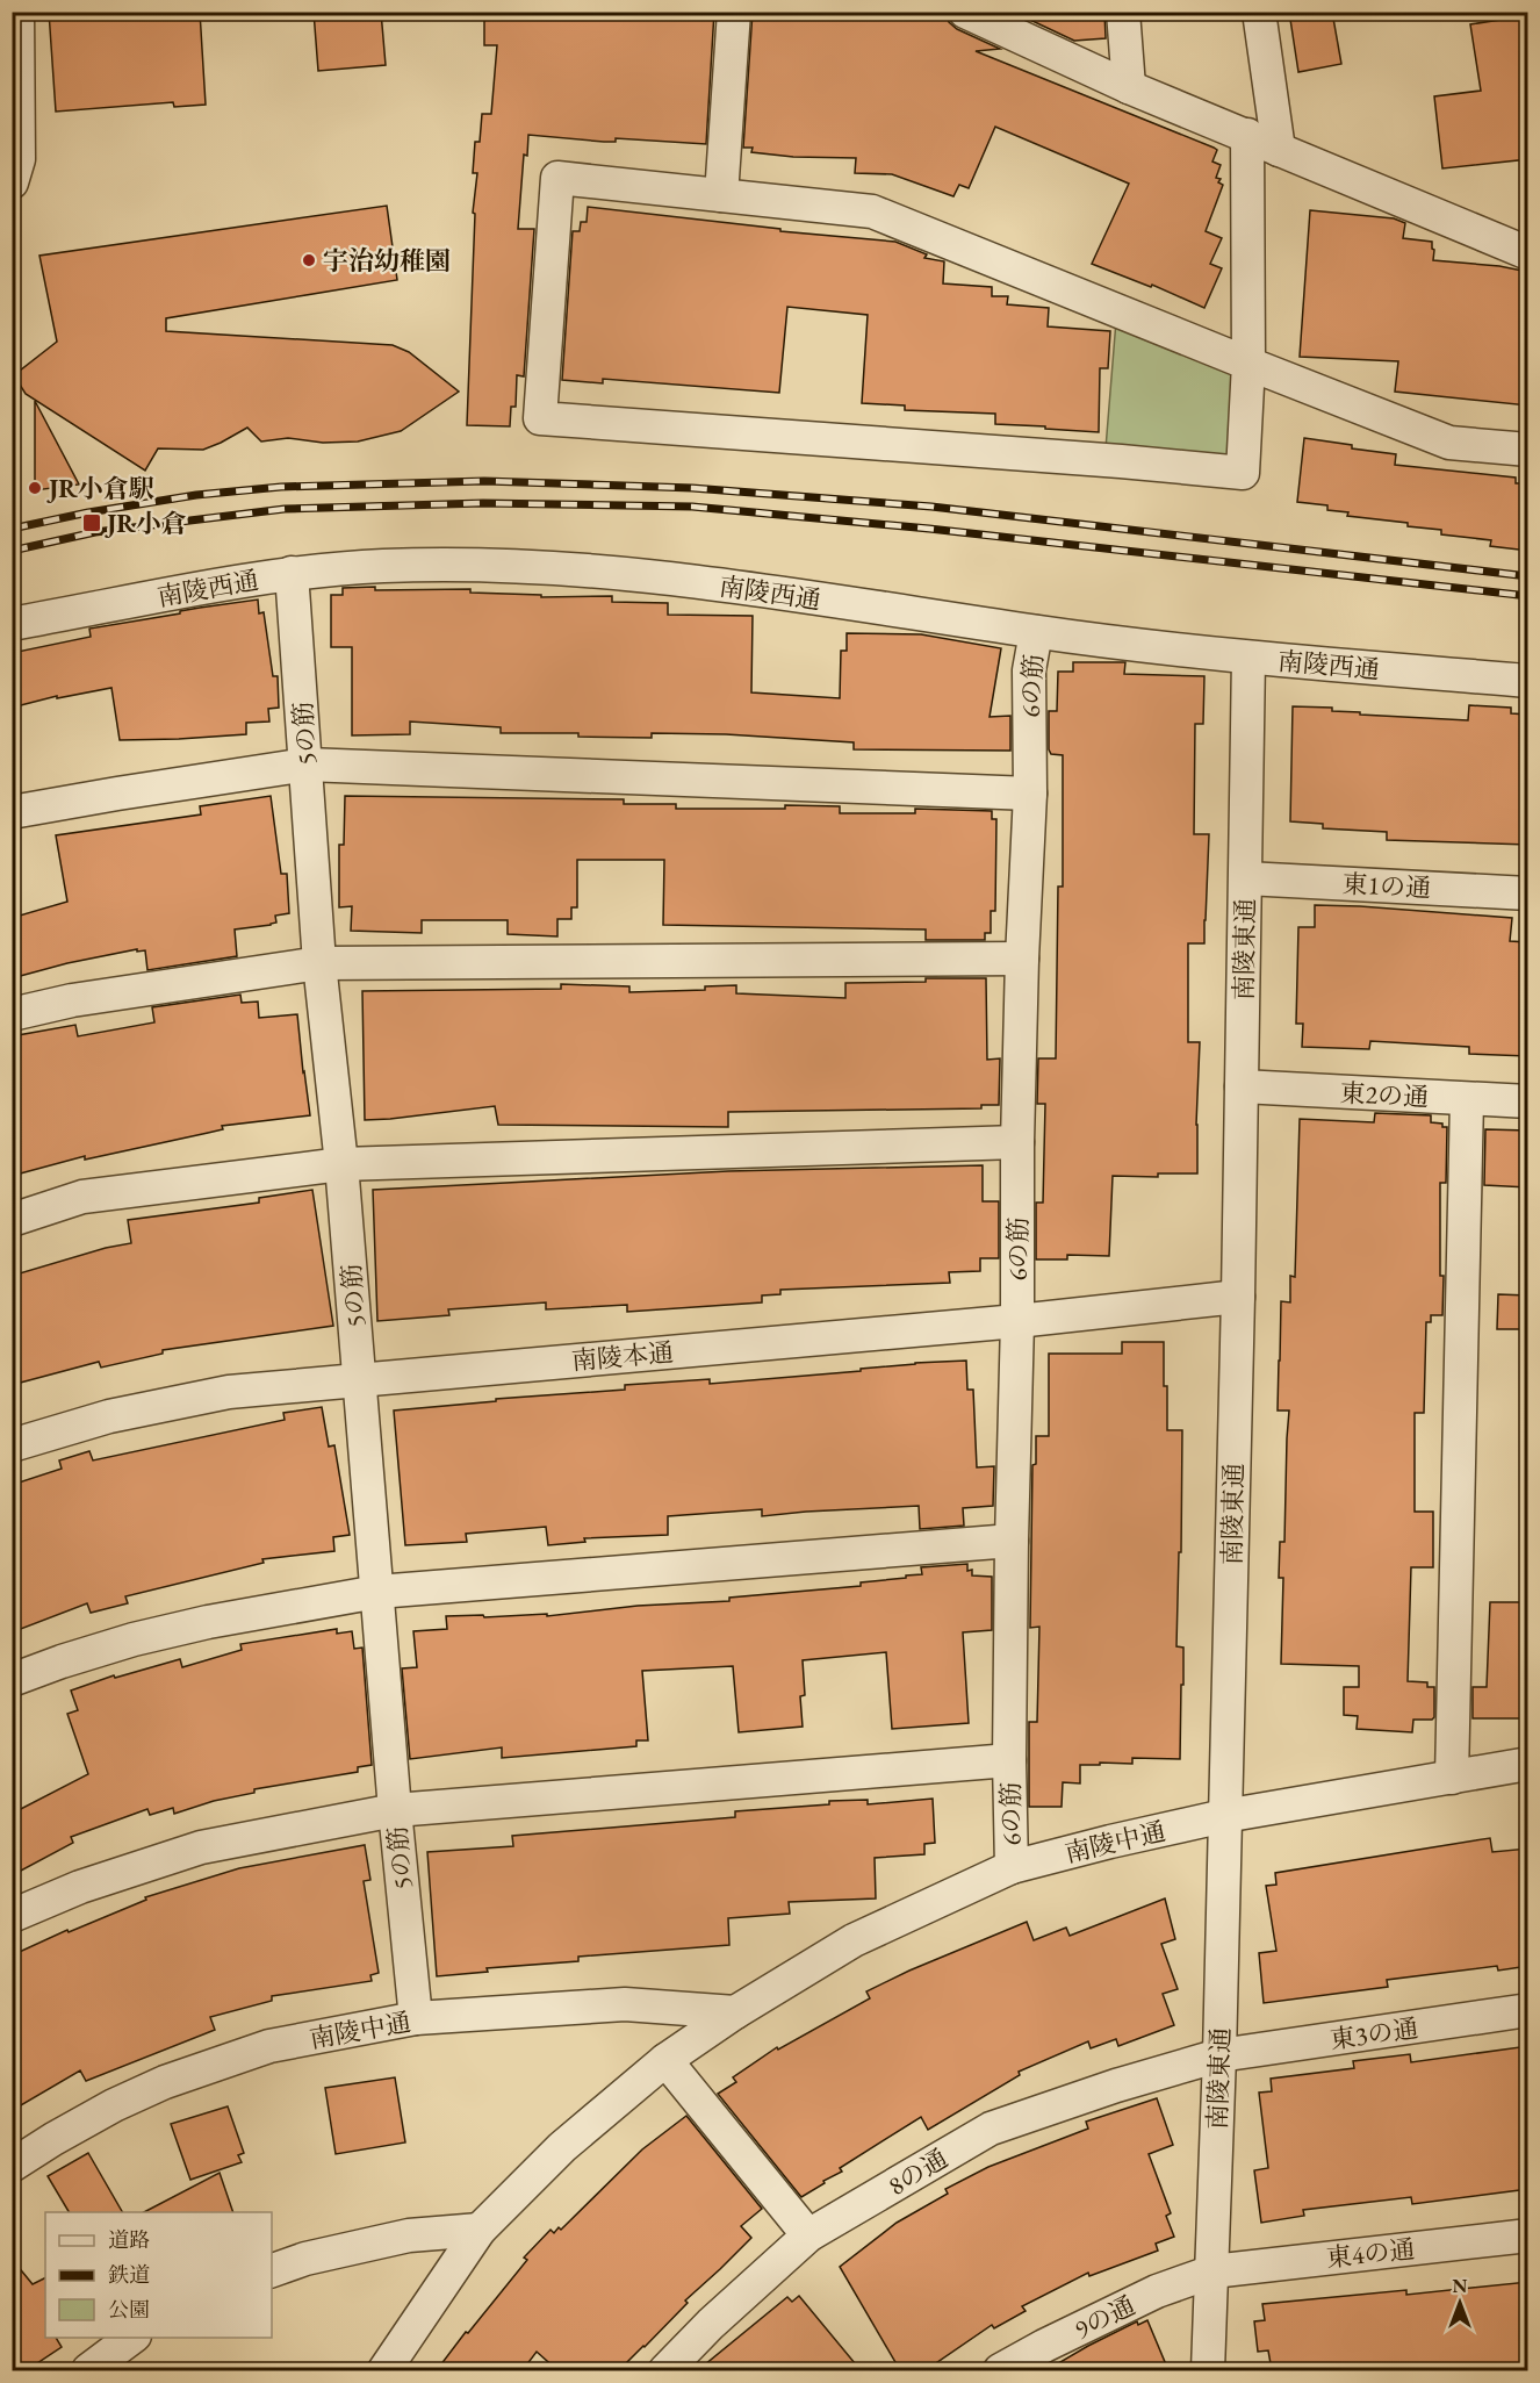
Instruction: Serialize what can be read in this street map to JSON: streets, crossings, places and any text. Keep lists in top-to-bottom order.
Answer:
{
  "streets": {
    "street": [
      "南陵西通",
      "6の筋",
      "5の筋",
      "東1の通",
      "南陵東通",
      "東2の通",
      "南陵本通",
      "南陵中通",
      "東3の通",
      "8の通",
      "東4の通",
      "9の通"
    ]
  },
  "crossings": [
    ["南陵西通", "6の筋"],
    ["南陵西通", "5の筋"],
    ["南陵西通", "南陵東通"],
    ["6の筋", "南陵本通"],
    ["6の筋", "南陵中通"],
    ["5の筋", "南陵本通"],
    ["5の筋", "南陵中通"],
    ["東1の通", "南陵東通"],
    ["南陵東通", "東2の通"],
    ["南陵東通", "南陵本通"],
    ["南陵東通", "南陵中通"],
    ["南陵東通", "東3の通"],
    ["南陵東通", "8の通"],
    ["南陵東通", "東4の通"],
    ["南陵東通", "9の通"],
    ["東3の通", "8の通"],
    ["東4の通", "9の通"]
  ],
  "places": {
    "other": ["宇治幼稚園", "JR小倉駅"],
    "transit": ["JR小倉"]
  },
  "legend": ["道路", "鉄道", "公園"],
  "north": "top"
}
